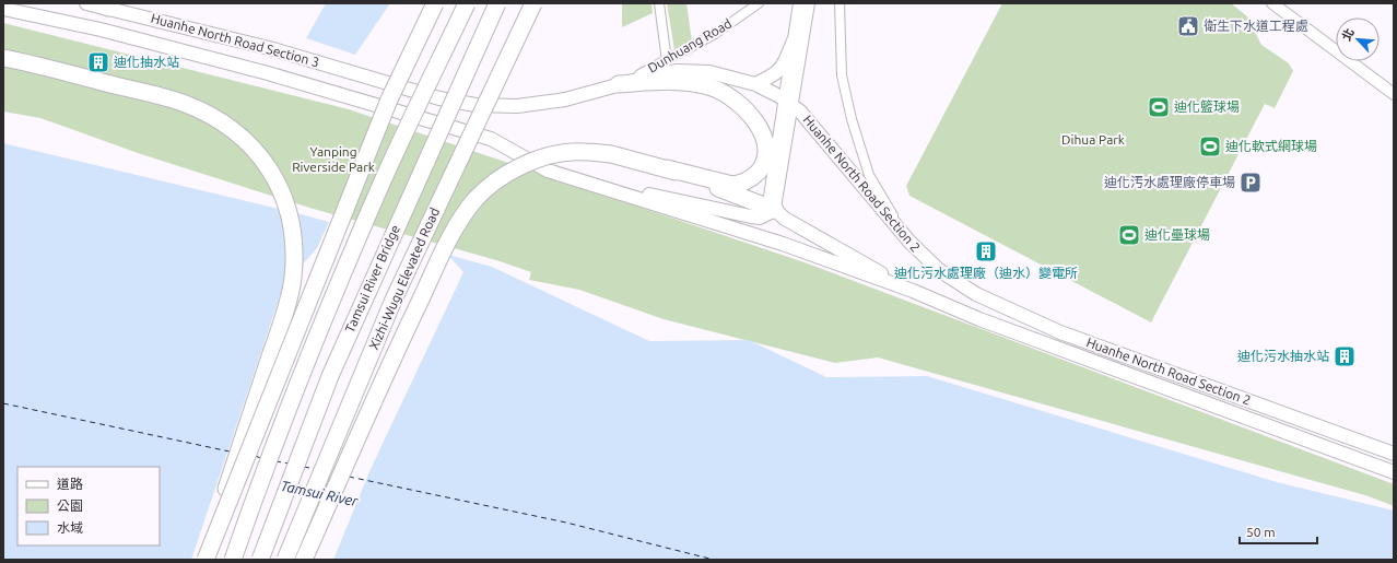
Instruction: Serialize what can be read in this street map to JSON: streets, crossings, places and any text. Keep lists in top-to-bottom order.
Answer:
{
  "streets": {
    "highway": ["Tamsui River Bridge", "Xizhi-Wugu Elevated Road"],
    "main road": ["Huanhe North Road Section 3", "Huanhe North Road Section 2"],
    "street": ["Dunhuang Road"]
  },
  "crossings": [
    ["Huanhe North Road Section 3", "Huanhe North Road Section 2"],
    ["Dunhuang Road", "Huanhe North Road Section 2"],
    ["Huanhe North Road Section 2", "Tamsui River Bridge"]
  ],
  "water": ["Tamsui River"],
  "parks": ["Dihua Park", "Yanping Riverside Park"],
  "places": {
    "public building": ["衛生下水道工程處"],
    "building": ["迪化抽水站", "迪化污水處理廠（迪水）變電所", "迪化污水抽水站"],
    "sports": ["迪化籃球場", "迪化軟式網球場", "迪化壘球場"],
    "parking": ["迪化汚水處理廠停車場"]
  },
  "legend": ["道路", "公園", "水域"],
  "scale_bar": "50 m",
  "north": "top left"
}
